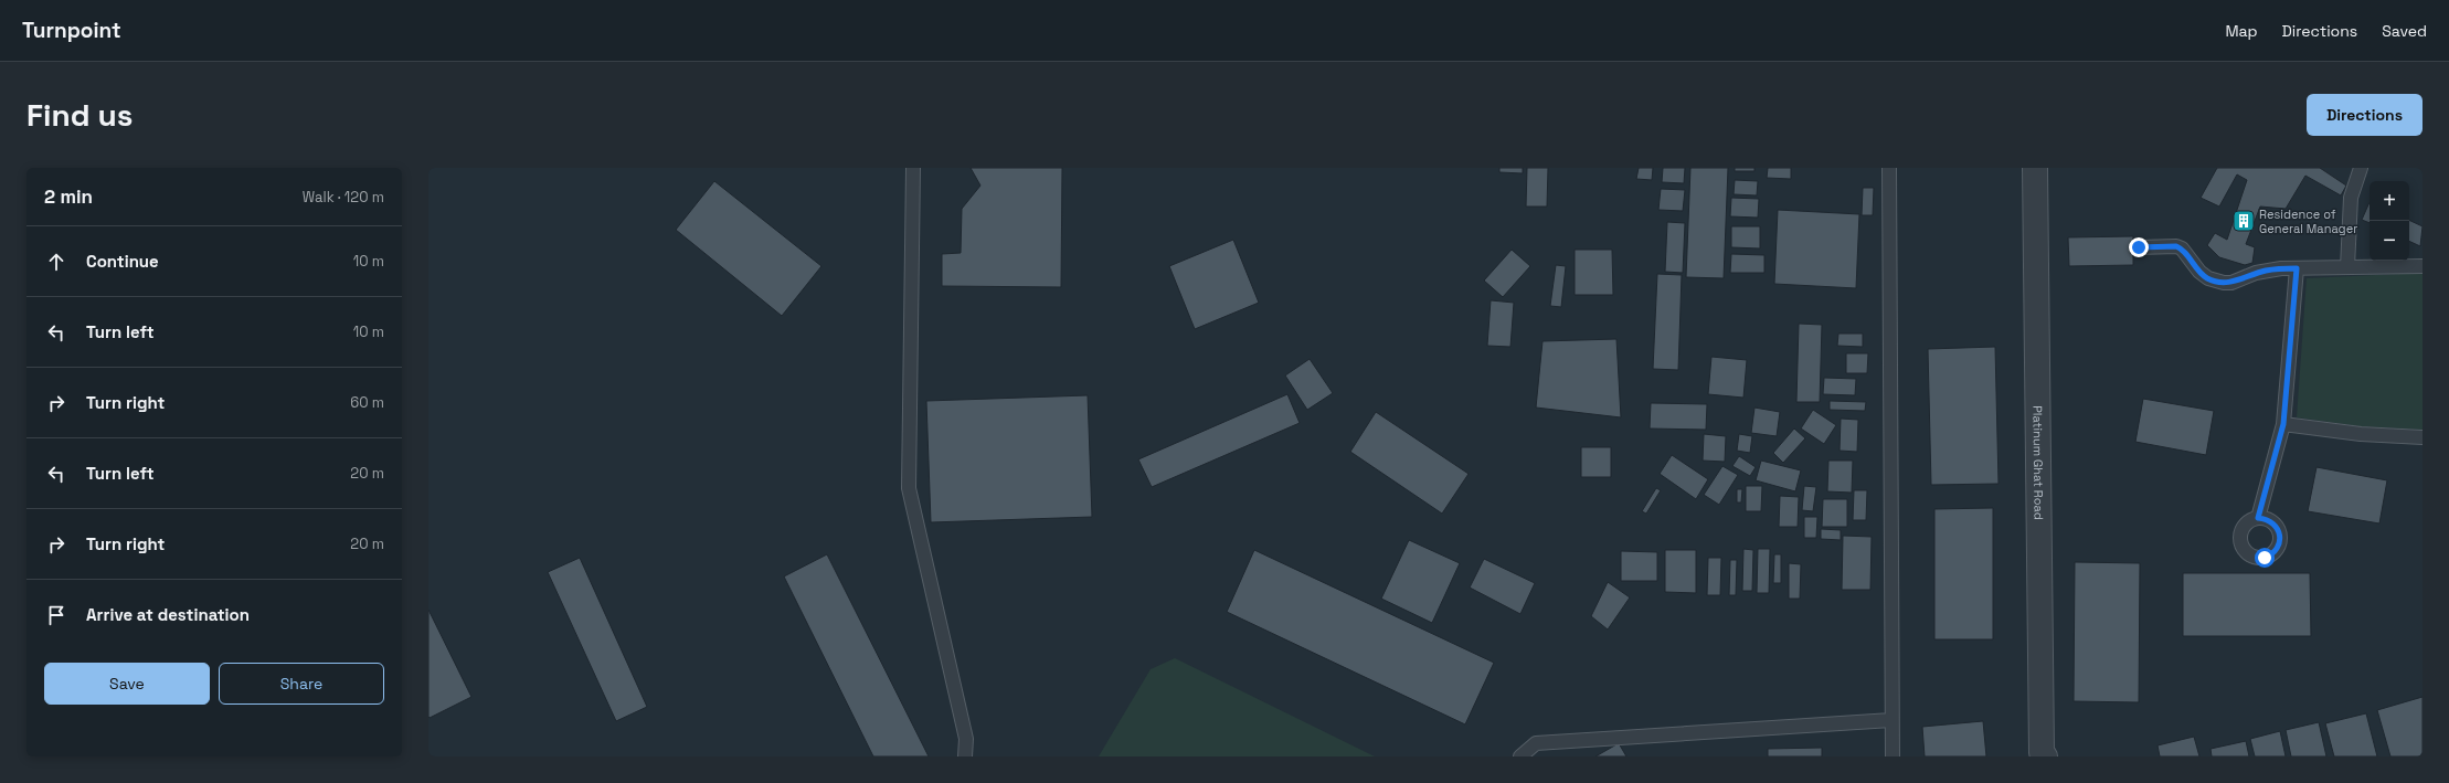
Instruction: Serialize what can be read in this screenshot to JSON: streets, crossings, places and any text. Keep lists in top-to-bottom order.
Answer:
{
  "streets": {
    "street": ["Platinum Ghat Road"]
  },
  "places": {
    "building": ["Residence of General Manager"]
  },
  "page": {
    "header": "Turnpoint",
    "nav": ["Map", "Directions", "Saved"],
    "buttons": [
      "Directions",
      ["Save", "Share"]
    ],
    "title": "Find us",
    "heading": ["2 min", "Walk · 120 m"],
    "map_buttons": ["+", "−"],
    "list": [
      ["Continue", "10 m"],
      ["Turn left", "10 m"],
      ["Turn right", "60 m"],
      ["Turn left", "20 m"],
      ["Turn right", "20 m"],
      "Arrive at destination"
    ]
  }
}
